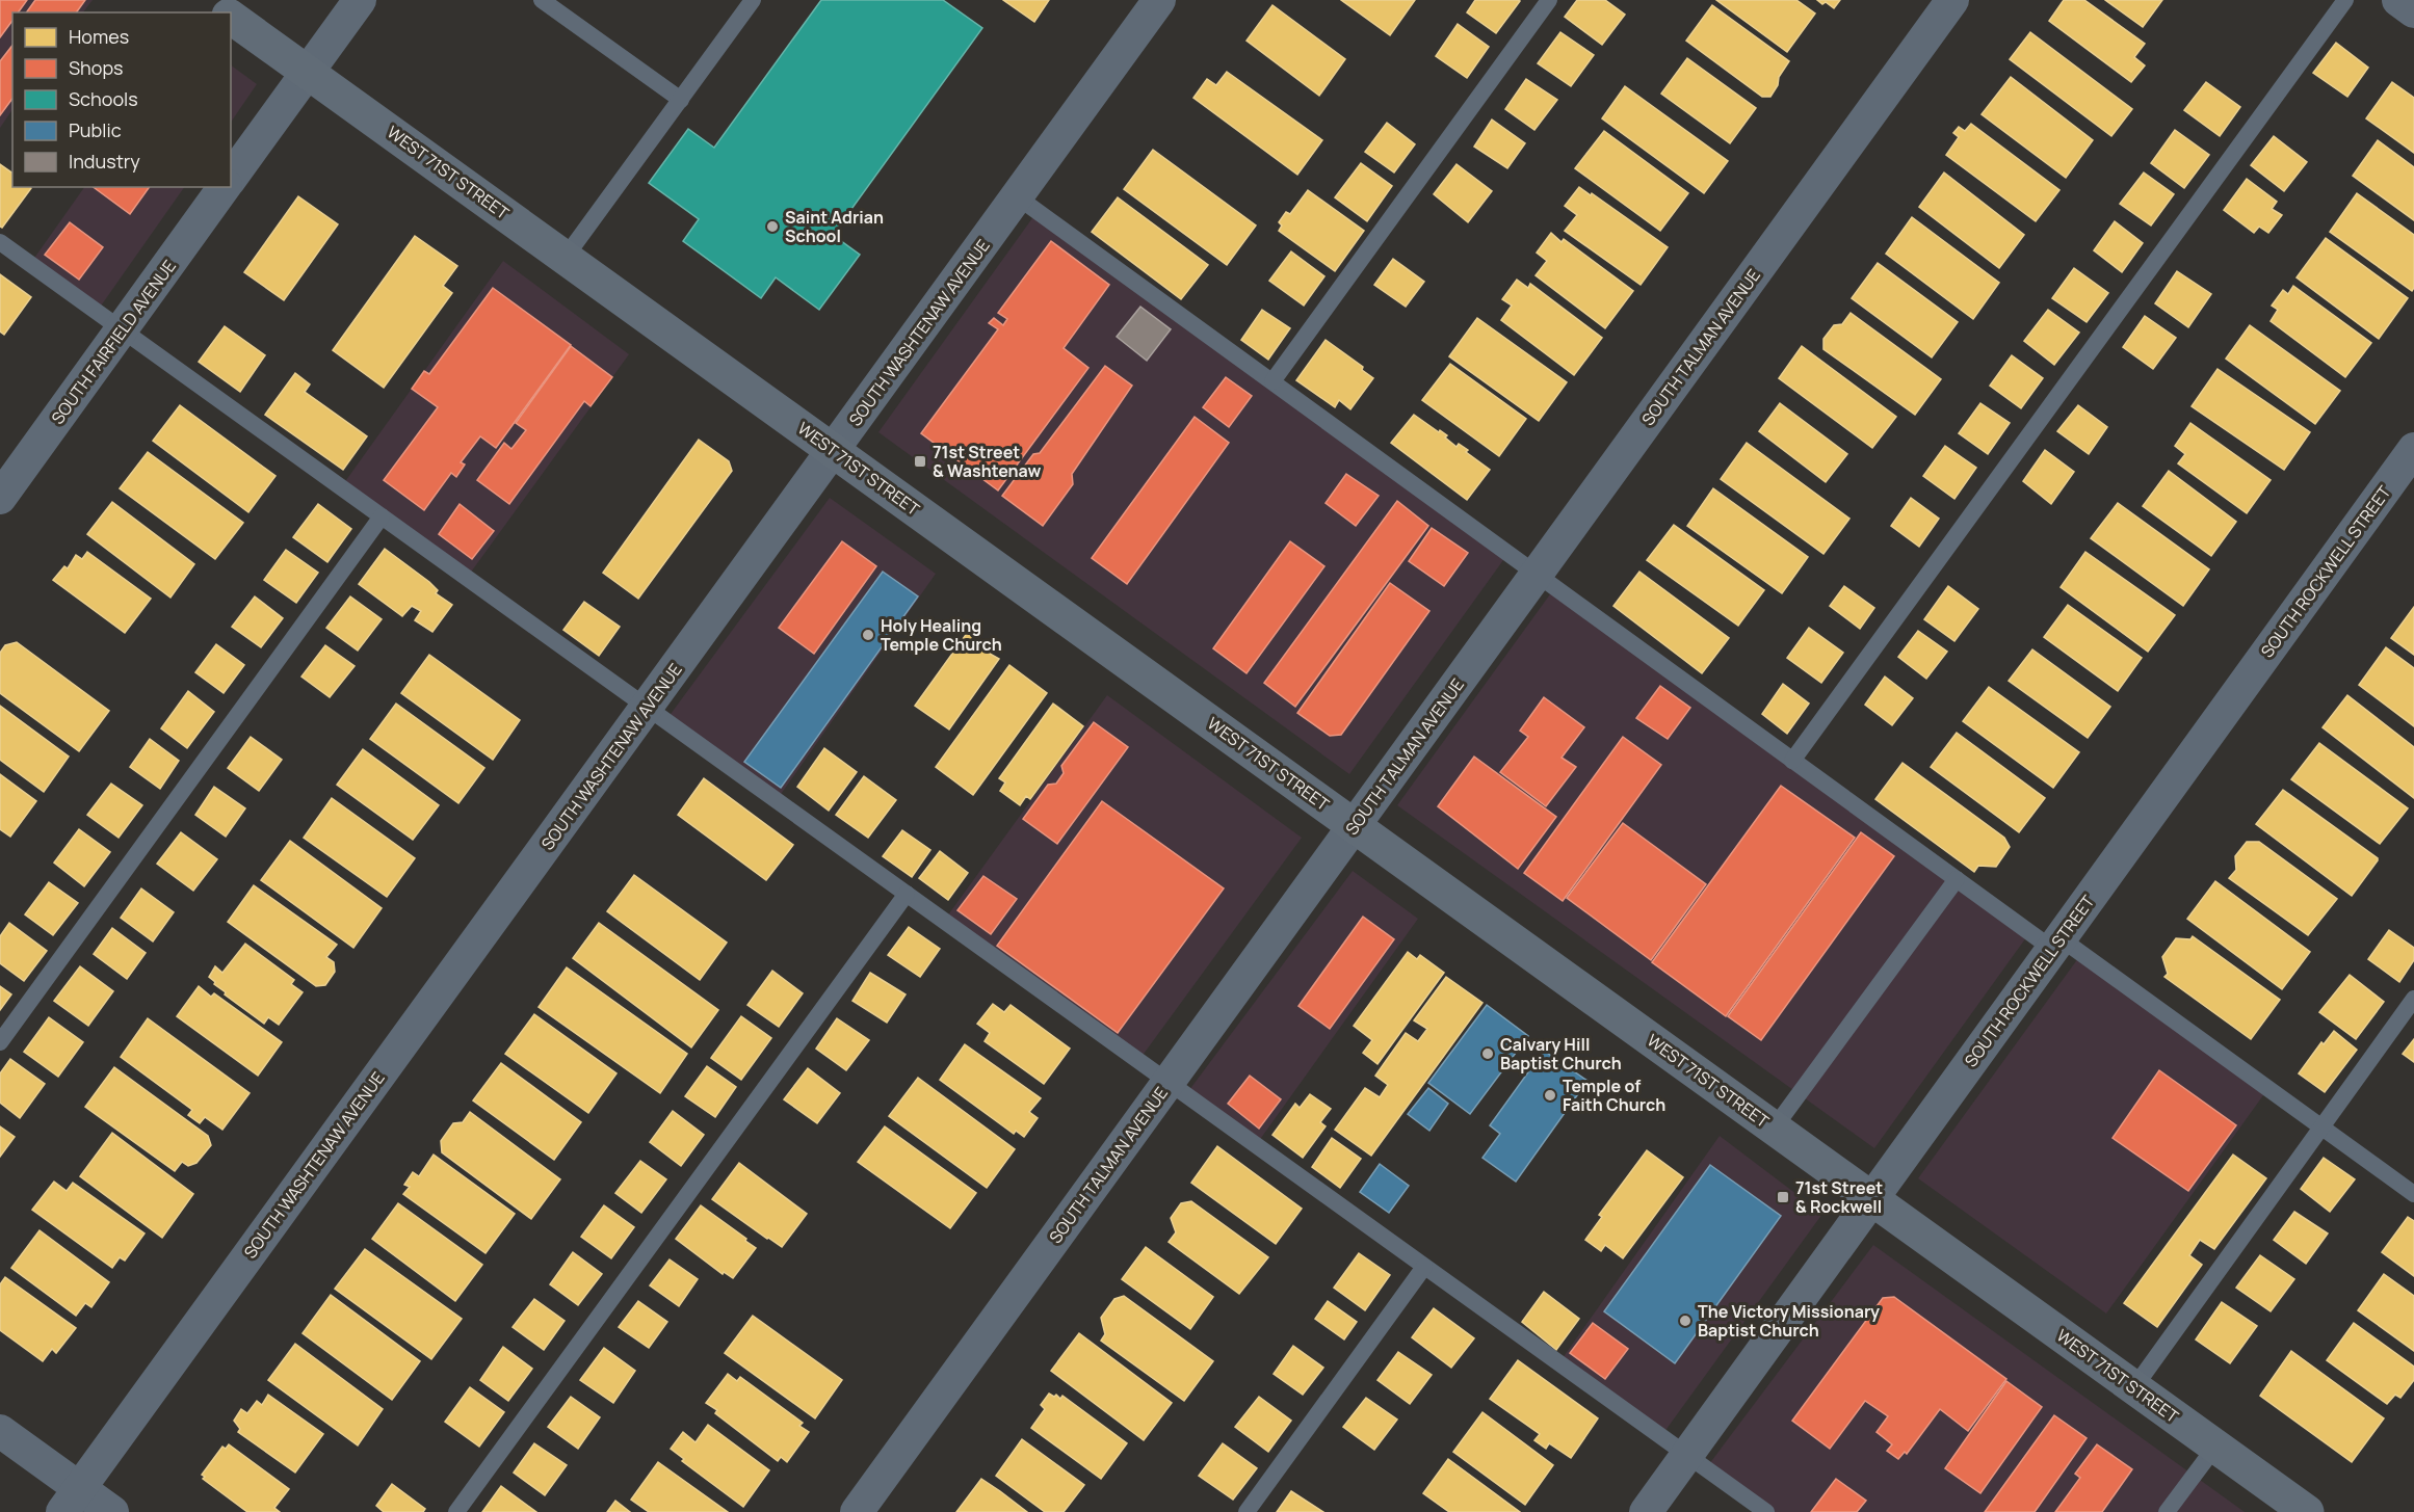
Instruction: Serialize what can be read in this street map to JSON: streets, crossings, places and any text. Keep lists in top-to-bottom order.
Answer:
{
  "streets": {
    "main road": ["WEST 71ST STREET"],
    "street": [
      "SOUTH WASHTENAW AVENUE",
      "SOUTH FAIRFIELD AVENUE",
      "SOUTH TALMAN AVENUE",
      "SOUTH ROCKWELL STREET"
    ]
  },
  "crossings": [
    ["WEST 71ST STREET", "SOUTH WASHTENAW AVENUE"],
    ["WEST 71ST STREET", "SOUTH TALMAN AVENUE"],
    ["WEST 71ST STREET", "SOUTH ROCKWELL STREET"]
  ],
  "places": {
    "other": [
      "Saint Adrian School",
      "Holy Healing Temple Church",
      "Calvary Hill Baptist Church",
      "Temple of Faith Church",
      "The Victory Missionary Baptist Church"
    ],
    "transit": ["71st Street & Washtenaw", "71st Street & Rockwell"]
  },
  "legend": [
    "Homes",
    "Shops",
    "Schools",
    "Public",
    "Industry"
  ]
}
